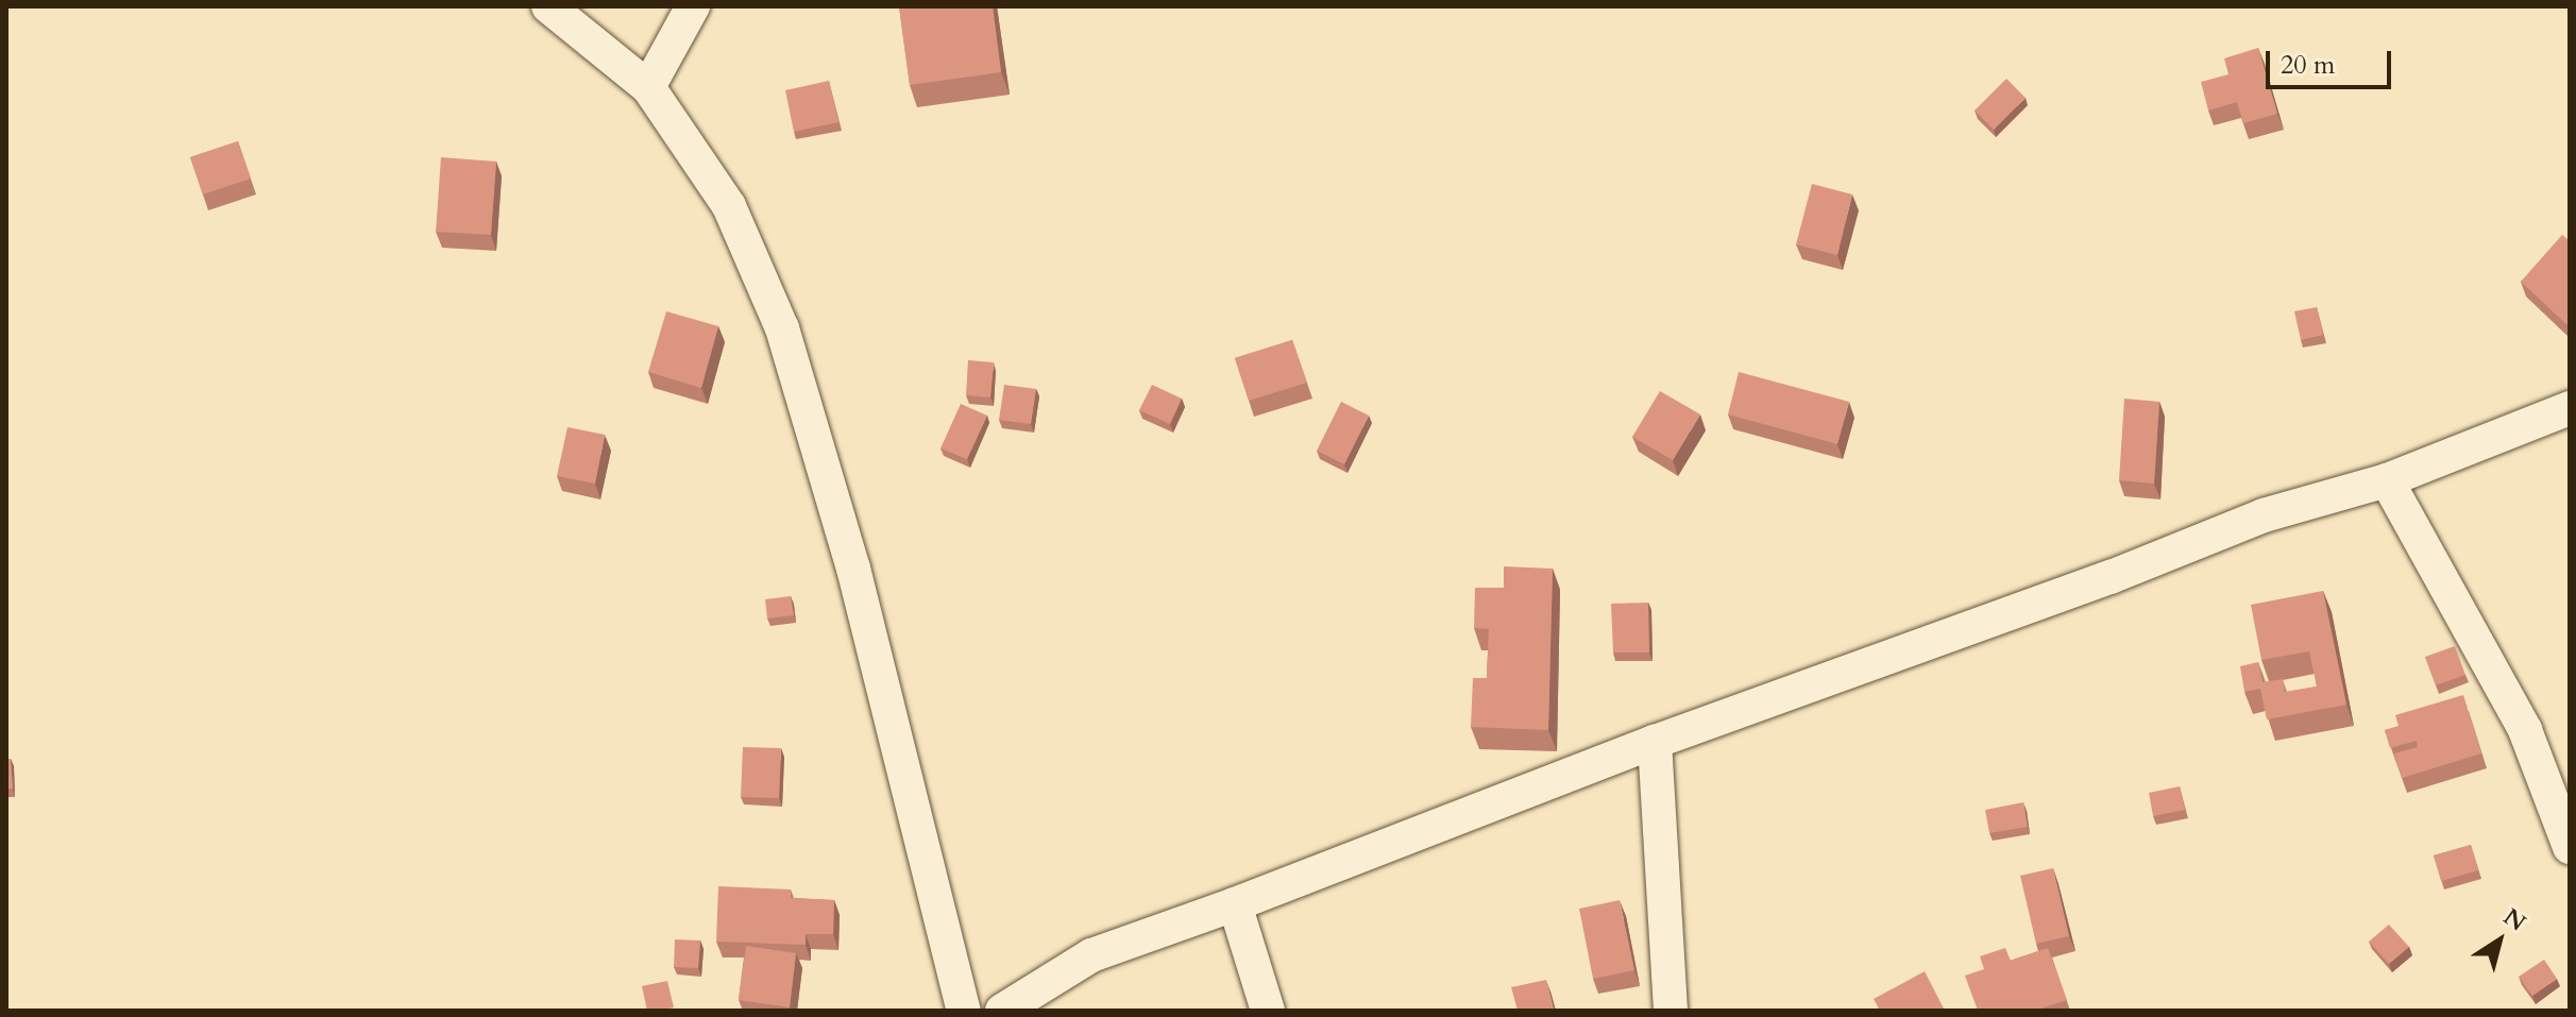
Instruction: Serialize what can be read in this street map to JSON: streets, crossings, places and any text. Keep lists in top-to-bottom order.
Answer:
{
  "scale_bar": "20 m",
  "north": "top right"
}
